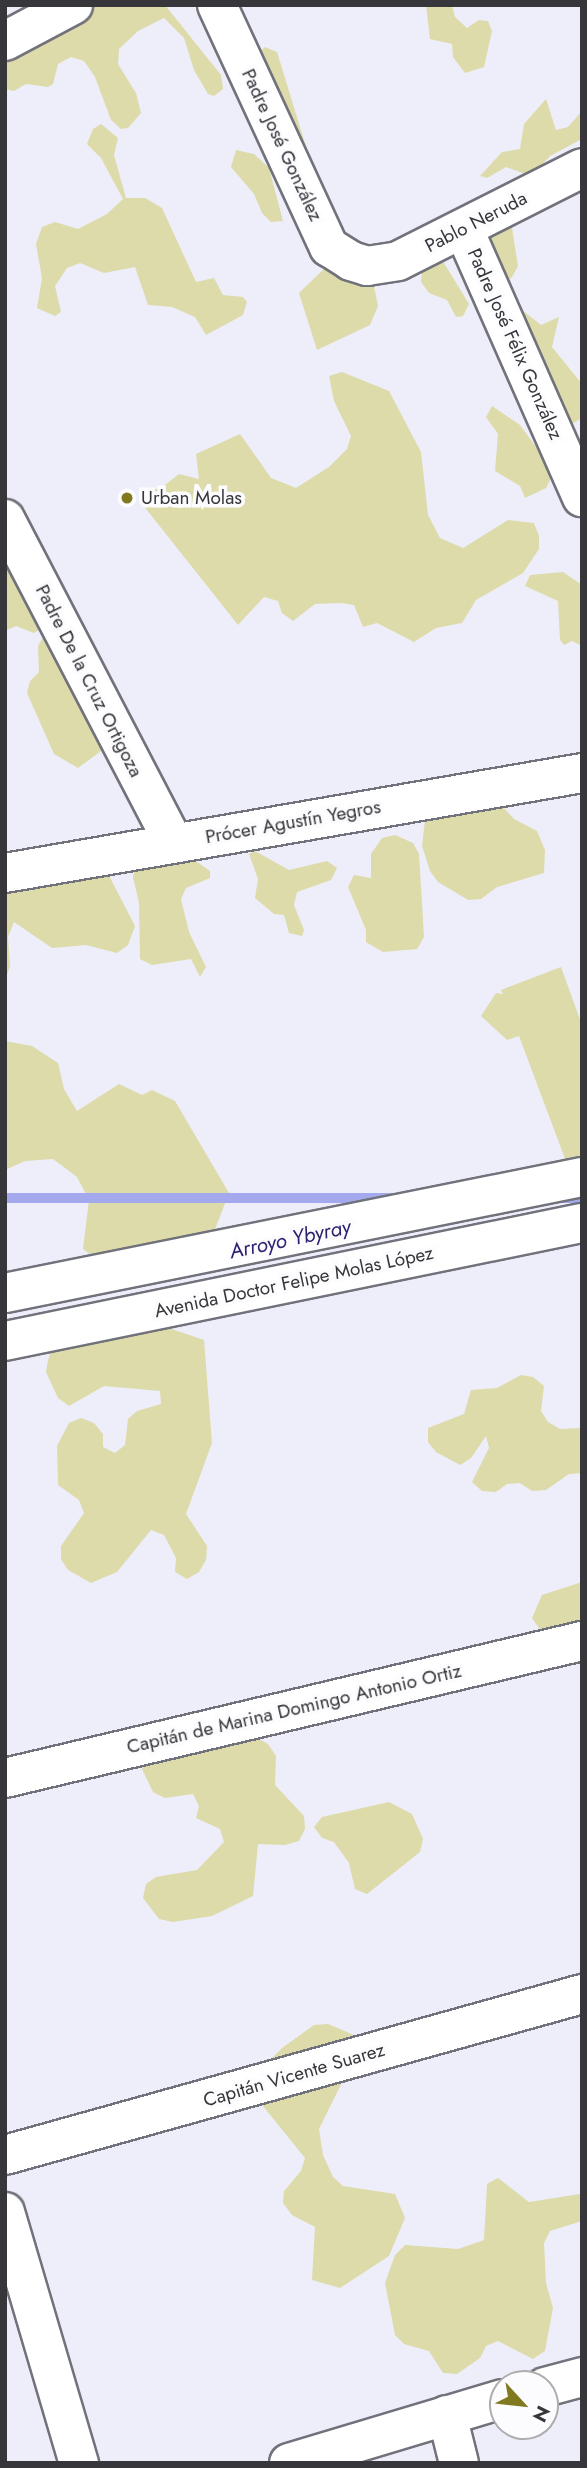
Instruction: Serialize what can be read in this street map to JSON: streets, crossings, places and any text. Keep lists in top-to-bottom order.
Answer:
{
  "streets": {
    "street": [
      "Padre José González",
      "Pablo Neruda",
      "Padre José Félix González",
      "Padre De la Cruz Ortigoza",
      "Prócer Agustín Yegros",
      "Avenida Doctor Felipe Molas López",
      "Capitán de Marina Domingo Antonio Ortiz",
      "Capitán Vicente Suarez"
    ]
  },
  "crossings": [
    ["Padre José González", "Pablo Neruda"],
    ["Pablo Neruda", "Padre José Félix González"],
    ["Padre De la Cruz Ortigoza", "Prócer Agustín Yegros"]
  ],
  "water": ["Arroyo Ybyray"],
  "places": ["Urban Molas"],
  "north": "bottom right"
}
